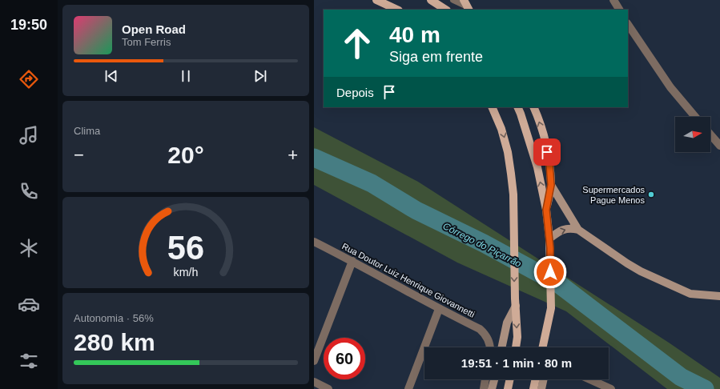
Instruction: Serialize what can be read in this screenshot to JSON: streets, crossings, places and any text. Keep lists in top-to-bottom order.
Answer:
{
  "streets": {
    "street": ["Rua Doutor Luiz Henrique Giovannetti"]
  },
  "water": ["Córrego do Piçarrão"],
  "places": ["Supermercados Pague Menos"],
  "north": "right",
  "page": {
    "tabs": "19:50",
    "turn": ["40 m", "Siga em frente"],
    "song": ["Open Road", "Tom Ferris"],
    "then": "Depois",
    "tile": [
      "Clima",
      ["Autonomia · 56%", "280 km"]
    ],
    "heat": ["−", "20°", "+"],
    "limit": "60",
    "trip": "19:51 · 1 min · 80 m",
    "gauge": ["56", "km/h"]
  }
}
